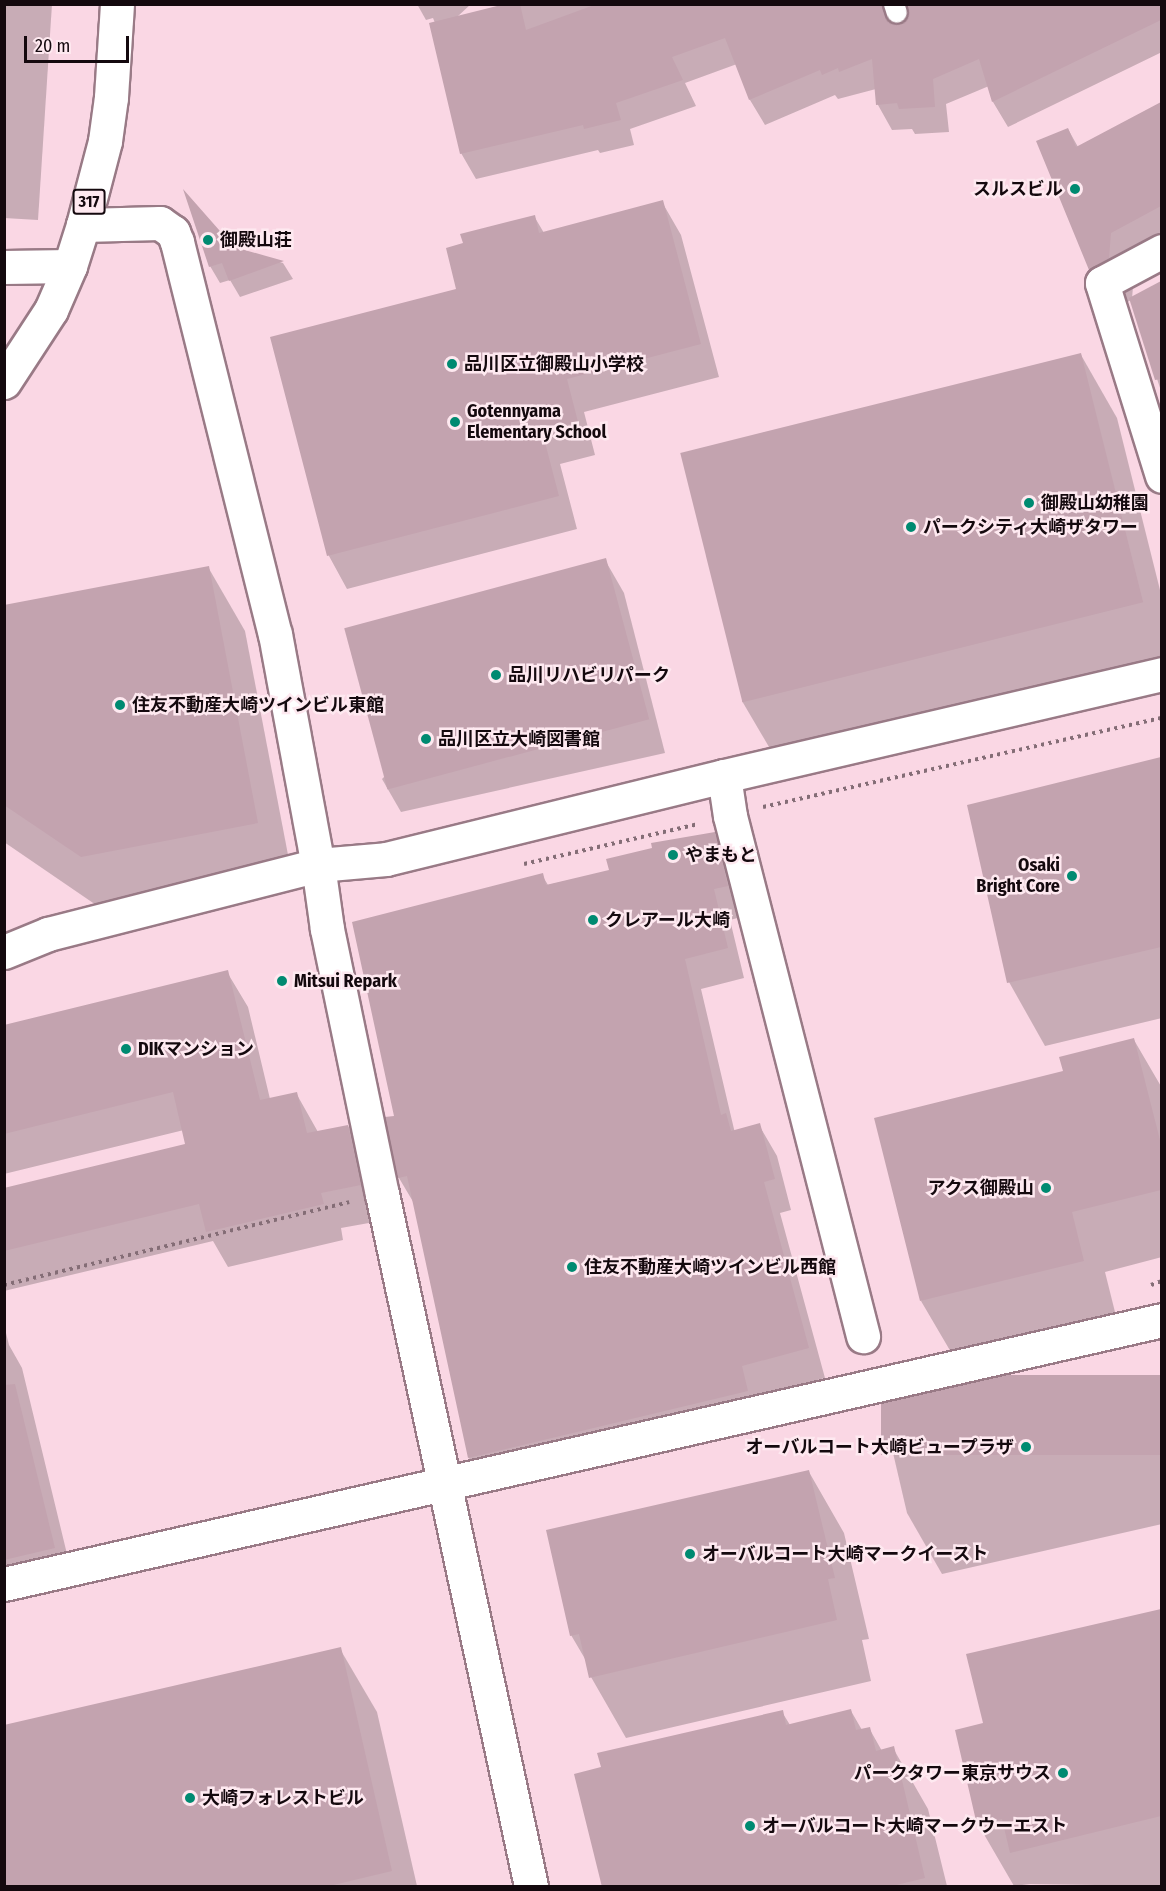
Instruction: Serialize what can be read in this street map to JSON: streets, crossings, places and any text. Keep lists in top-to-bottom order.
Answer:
{
  "streets": {
    "street": ["317"]
  },
  "places": [
    "スルスビル",
    "御殿山荘",
    "品川区立御殿山小学校",
    "Gotennyama Elementary School",
    "御殿山幼稚園",
    "パークシティ大崎ザタワー",
    "品川リハビリパーク",
    "住友不動産大崎ツインビル東館",
    "品川区立大崎図書館",
    "やまもと",
    "Osaki Bright Core",
    "クレアール大崎",
    "Mitsui Repark",
    "DIKマンション",
    "アクス御殿山",
    "住友不動産大崎ツインビル西館",
    "オーバルコート大崎ビュープラザ",
    "オーバルコート大崎マークイースト",
    "パークタワー東京サウス",
    "大崎フォレストビル",
    "オーバルコート大崎マークウーエスト"
  ],
  "scale_bar": "20 m"
}
